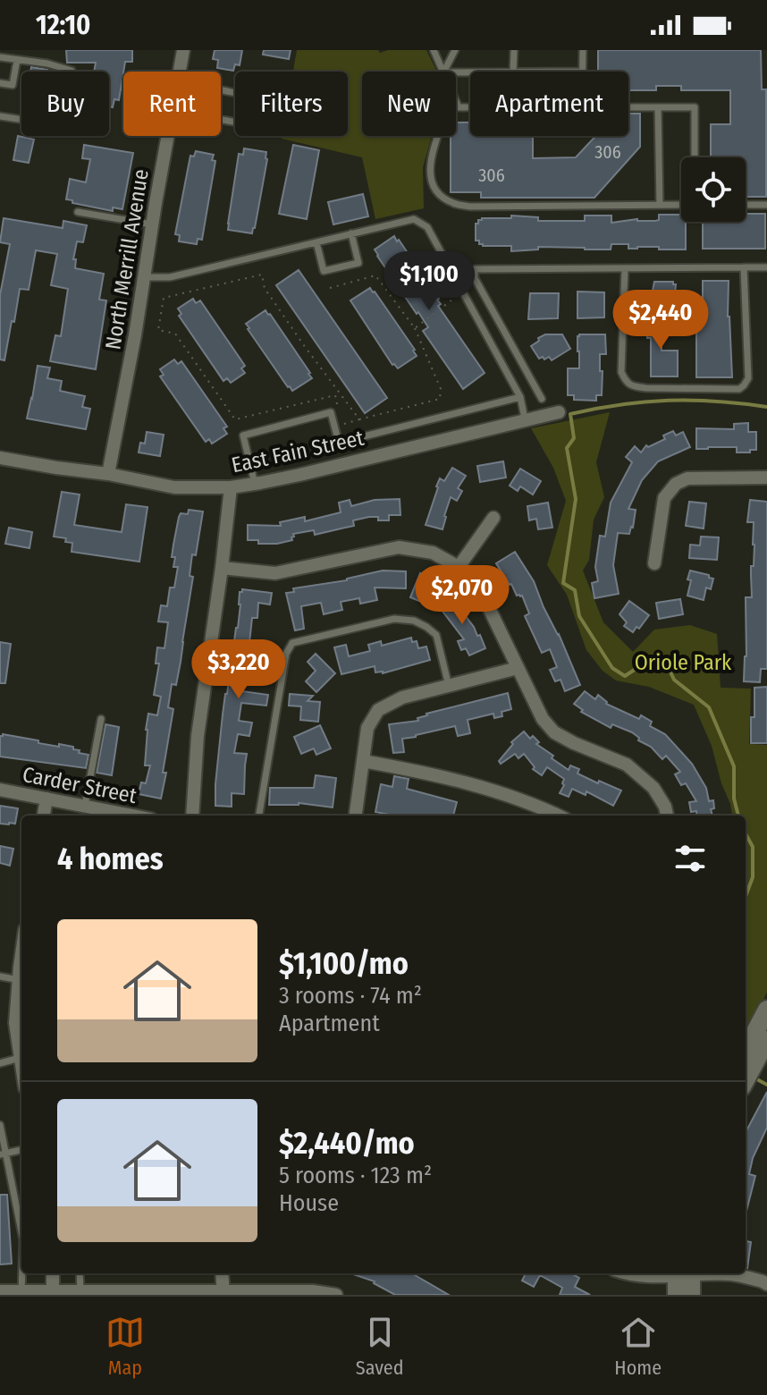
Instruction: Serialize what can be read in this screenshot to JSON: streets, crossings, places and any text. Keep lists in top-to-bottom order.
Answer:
{
  "streets": {
    "street": ["North Merrill Avenue", "East Fain Street", "Carder Street"]
  },
  "crossings": [
    ["North Merrill Avenue", "East Fain Street"]
  ],
  "parks": ["Oriole Park"],
  "house_numbers": ["306", "306"],
  "page": {
    "status": "12:10",
    "chip": [
      "Buy",
      "Rent",
      "Filters",
      "New",
      "Apartment"
    ],
    "price": [
      "$1,100",
      "$2,440",
      "$2,070",
      "$3,220"
    ],
    "heading": "4 homes",
    "list": [
      {
        "name": "$1,100/mo",
        "note": "3 rooms · 74 m² · Apartment"
      },
      {
        "name": "$2,440/mo",
        "note": "5 rooms · 123 m² · House"
      }
    ],
    "tabs": ["Map", "Saved", "Home"]
  }
}
